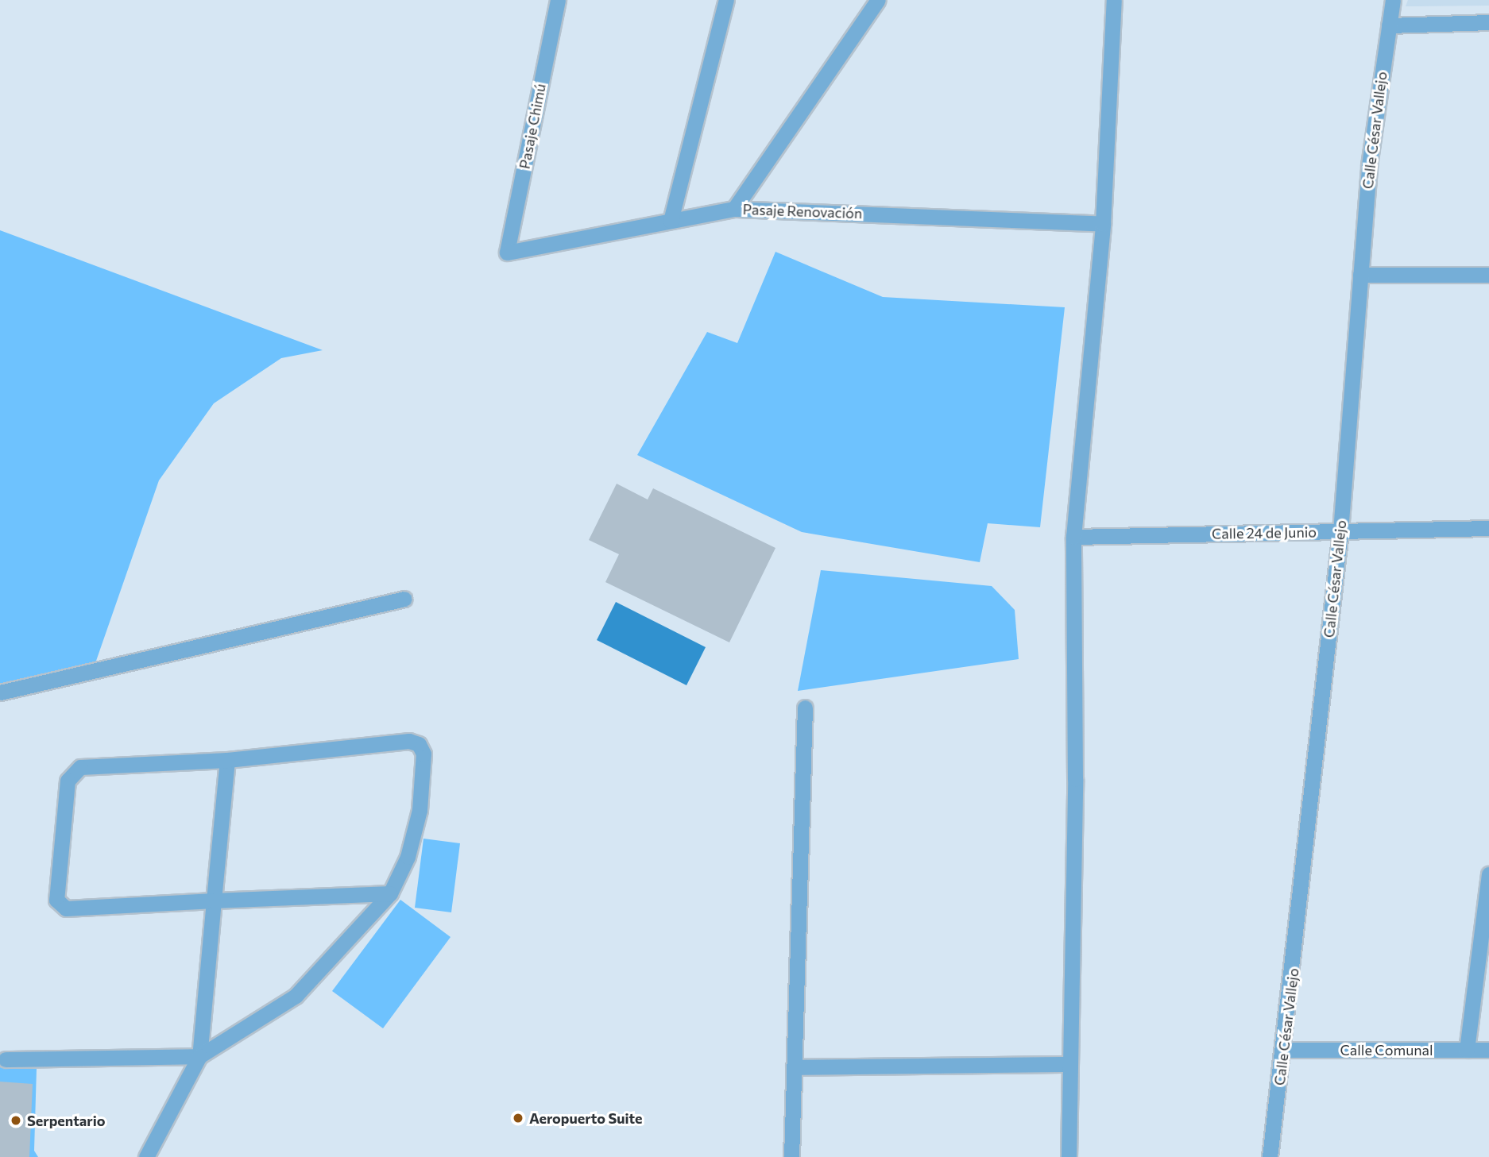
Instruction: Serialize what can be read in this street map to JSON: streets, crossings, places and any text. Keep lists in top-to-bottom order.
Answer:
{
  "streets": {
    "street": [
      "Pasaje Chimú",
      "Calle César Vallejo",
      "Pasaje Renovación",
      "Calle 24 de Junio",
      "Calle Comunal"
    ]
  },
  "crossings": [
    ["Pasaje Chimú", "Pasaje Renovación"],
    ["Calle César Vallejo", "Calle 24 de Junio"],
    ["Calle César Vallejo", "Calle Comunal"]
  ],
  "places": ["Aeropuerto Suite", "Serpentario"]
}
